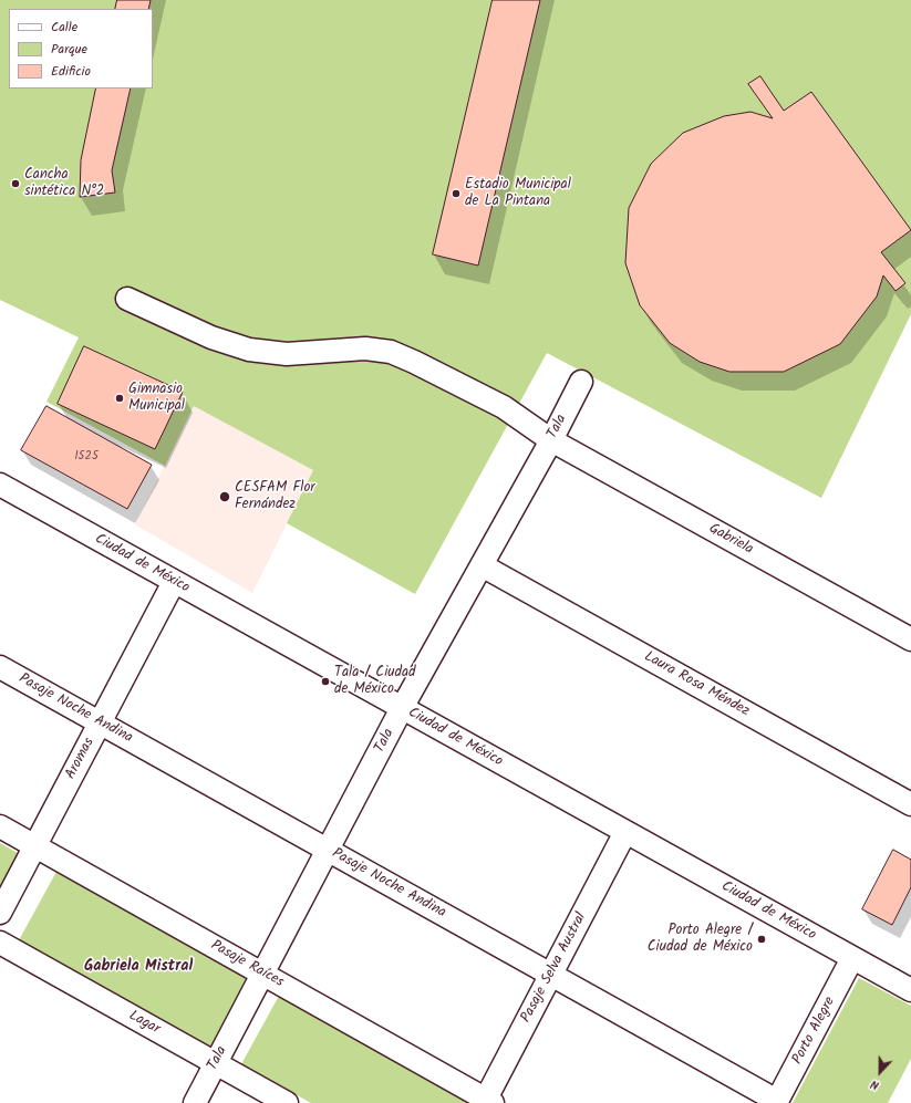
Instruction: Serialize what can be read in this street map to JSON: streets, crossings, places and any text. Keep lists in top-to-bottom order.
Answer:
{
  "streets": {
    "street": [
      "Tala",
      "Gabriela",
      "Ciudad de México",
      "Laura Rosa Méndez",
      "Pasaje Noche Andina",
      "Aromas",
      "Pasaje Raíces",
      "Pasaje Selva Austral",
      "Lagar",
      "Porto Alegre"
    ]
  },
  "crossings": [
    ["Tala", "Gabriela"],
    ["Tala", "Ciudad de México"],
    ["Tala", "Laura Rosa Méndez"],
    ["Tala", "Pasaje Noche Andina"],
    ["Tala", "Pasaje Raíces"],
    ["Tala", "Lagar"],
    ["Ciudad de México", "Aromas"],
    ["Ciudad de México", "Pasaje Selva Austral"],
    ["Ciudad de México", "Porto Alegre"],
    ["Pasaje Noche Andina", "Aromas"],
    ["Pasaje Noche Andina", "Pasaje Selva Austral"],
    ["Pasaje Noche Andina", "Porto Alegre"],
    ["Aromas", "Pasaje Raíces"],
    ["Pasaje Raíces", "Pasaje Selva Austral"]
  ],
  "districts": ["Gabriela Mistral"],
  "places": [
    "Cancha sintética N°2",
    "Estadio Municipal de La Pintana",
    "Gimnasio Municipal",
    "CESFAM Flor Fernández",
    "Tala / Ciudad de México",
    "Porto Alegre / Ciudad de México"
  ],
  "house_numbers": ["1525"],
  "legend": ["Calle", "Parque", "Edificio"],
  "north": "bottom"
}
